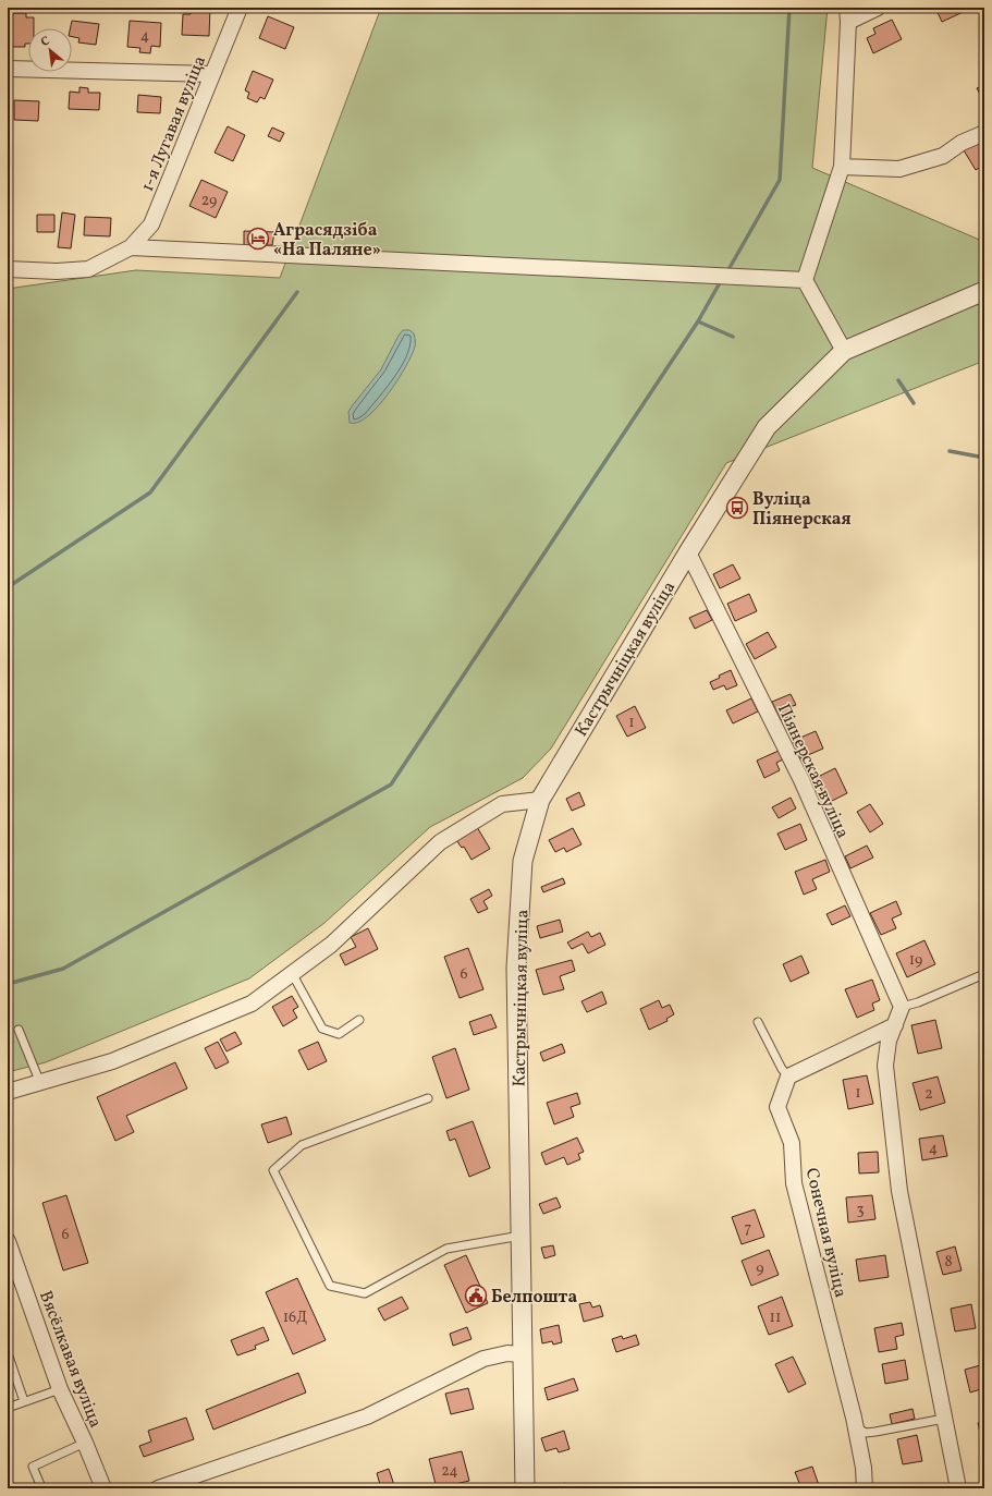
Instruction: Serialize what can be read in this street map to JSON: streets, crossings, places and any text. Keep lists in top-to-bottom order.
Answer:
{
  "streets": {
    "street": [
      "1-я Лугавая вуліца",
      "Кастрычніцкая вуліца",
      "Піянерская вуліца",
      "Сонечная вуліца",
      "Вясёлкавая вуліца"
    ]
  },
  "crossings": [
    ["Кастрычніцкая вуліца", "Піянерская вуліца"]
  ],
  "places": {
    "hotel": ["Аграсядзіба «На Паляне»"],
    "bus stop": ["Вуліца Піянерская"],
    "public building": ["Белпошта"]
  },
  "house_numbers": [
    "4",
    "29",
    "1",
    "19",
    "6",
    "1",
    "2",
    "4",
    "3",
    "7",
    "6",
    "8",
    "9",
    "16Д",
    "11",
    "24"
  ],
  "north": "top left"
}
